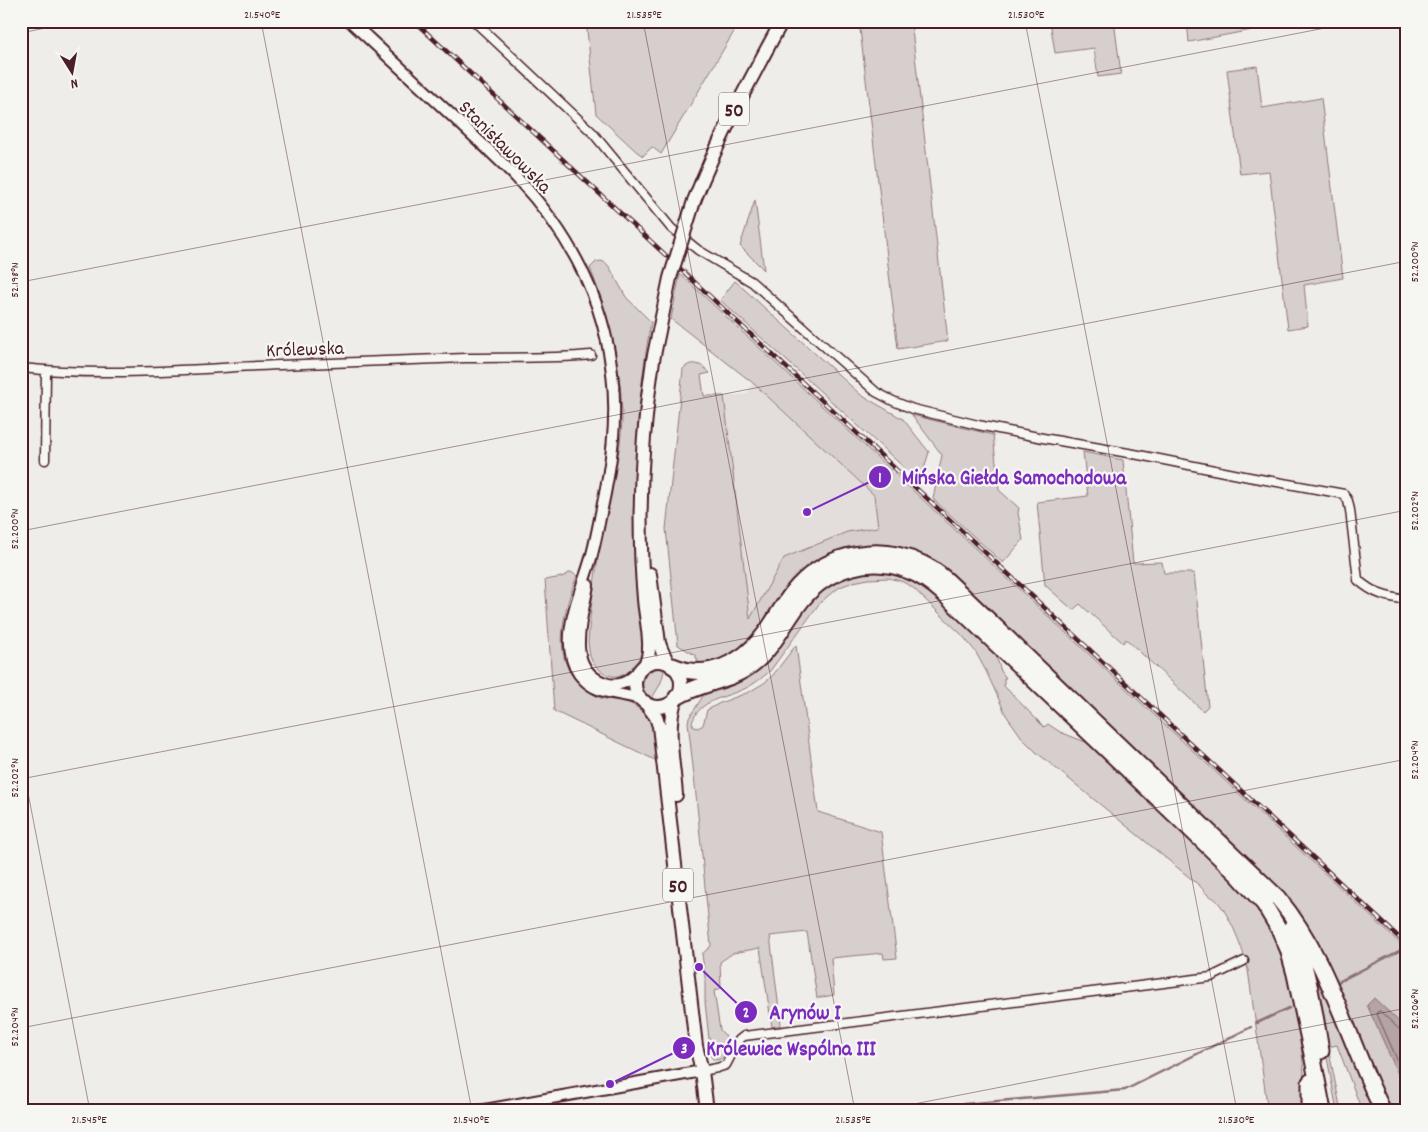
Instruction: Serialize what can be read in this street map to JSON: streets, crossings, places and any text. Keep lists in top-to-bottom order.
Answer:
{
  "streets": {
    "main road": ["50"],
    "street": ["Stanisławowska", "Królewska"]
  },
  "places": ["Mińska Giełda Samochodowa", "Arynów I", "Królewiec Wspólna III"],
  "north": "bottom",
  "coordinates": [
    "21.540°E",
    "21.535°E",
    "21.530°E",
    "52.200°N",
    "52.198°N",
    "52.202°N",
    "52.204°N",
    "52.206°N",
    "21.545°E"
  ]
}
